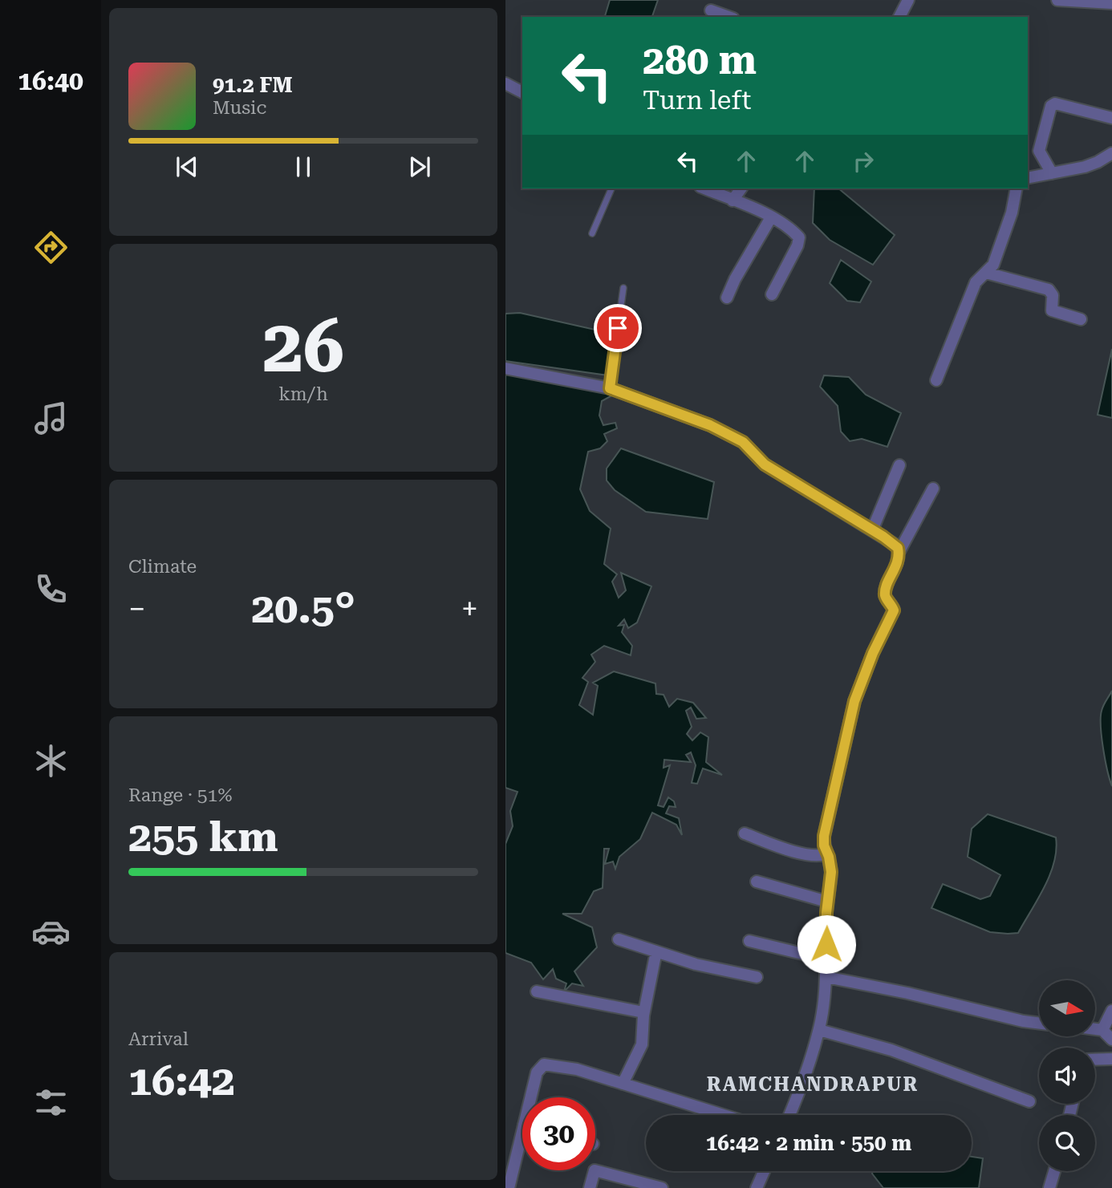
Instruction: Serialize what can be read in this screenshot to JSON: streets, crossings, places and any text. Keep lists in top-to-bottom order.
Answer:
{
  "districts": ["RAMCHANDRAPUR"],
  "north": "right",
  "page": {
    "tabs": "16:40",
    "turn": ["280 m", "Turn left"],
    "song": ["91.2 FM", "Music"],
    "tile": [
      ["26", "km/h"],
      "Climate",
      ["Range · 51%", "255 km"],
      ["Arrival", "16:42"]
    ],
    "heat": ["−", "20.5°", "+"],
    "limit": "30",
    "trip": "16:42 · 2 min · 550 m"
  }
}
